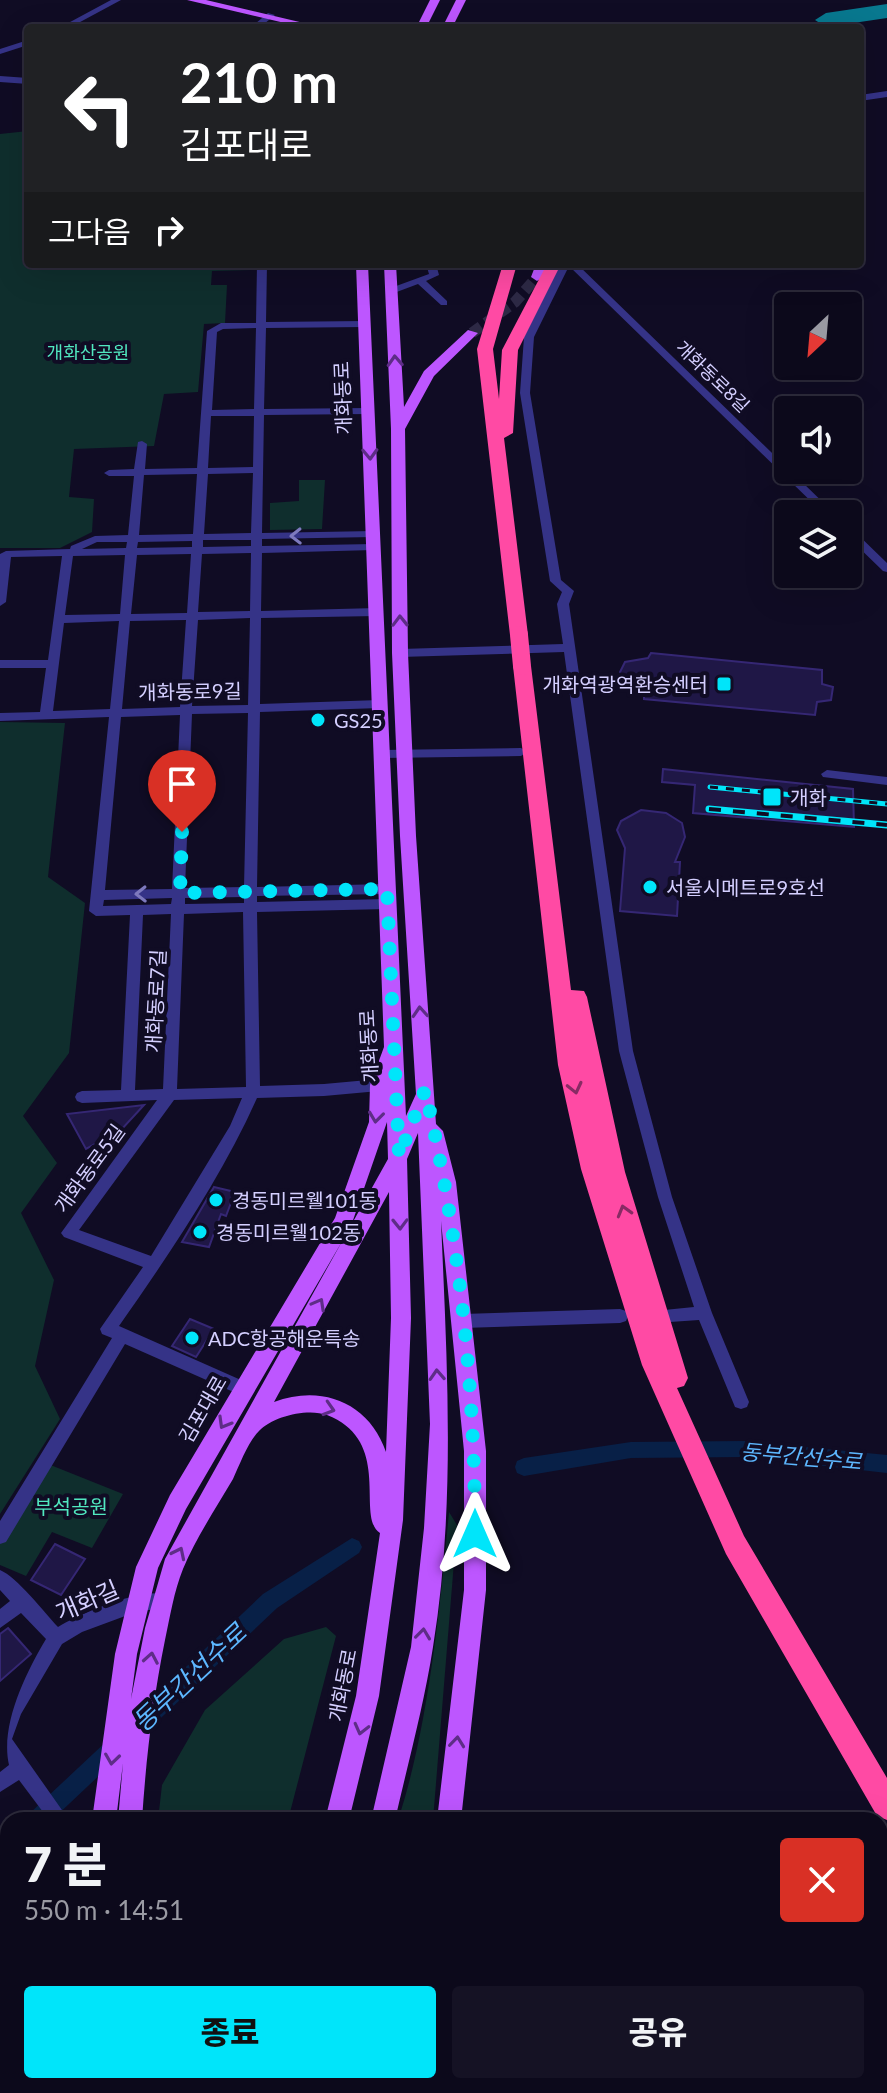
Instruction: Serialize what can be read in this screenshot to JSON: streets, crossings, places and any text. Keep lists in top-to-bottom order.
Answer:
{
  "streets": {
    "main road": ["개화동로", "김포대로"],
    "street": [
      "개화동로8길",
      "개화동로9길",
      "개화동로7길",
      "개화동로5길",
      "개화길"
    ]
  },
  "crossings": [
    ["개화동로", "개화동로9길"],
    ["개화동로", "김포대로"],
    ["개화동로9길", "개화동로7길"],
    ["개화동로7길", "개화동로5길"],
    ["개화동로5길", "김포대로"],
    ["김포대로", "개화길"]
  ],
  "water": ["동부간선수로"],
  "parks": ["개화산공원", "부석공원"],
  "places": {
    "transit": ["개화역광역환승센터", "개화"],
    "other": [
      "GS25",
      "서울시메트로9호선",
      "경동미르웰101동",
      "경동미르웰102동",
      "ADC항공해운특송"
    ]
  },
  "north": "bottom left",
  "page": {
    "turn": ["210 m", "김포대로"],
    "then": "그다음",
    "heading": ["7 분", "550 m · 14:51"],
    "buttons": ["종료", "공유"]
  }
}
